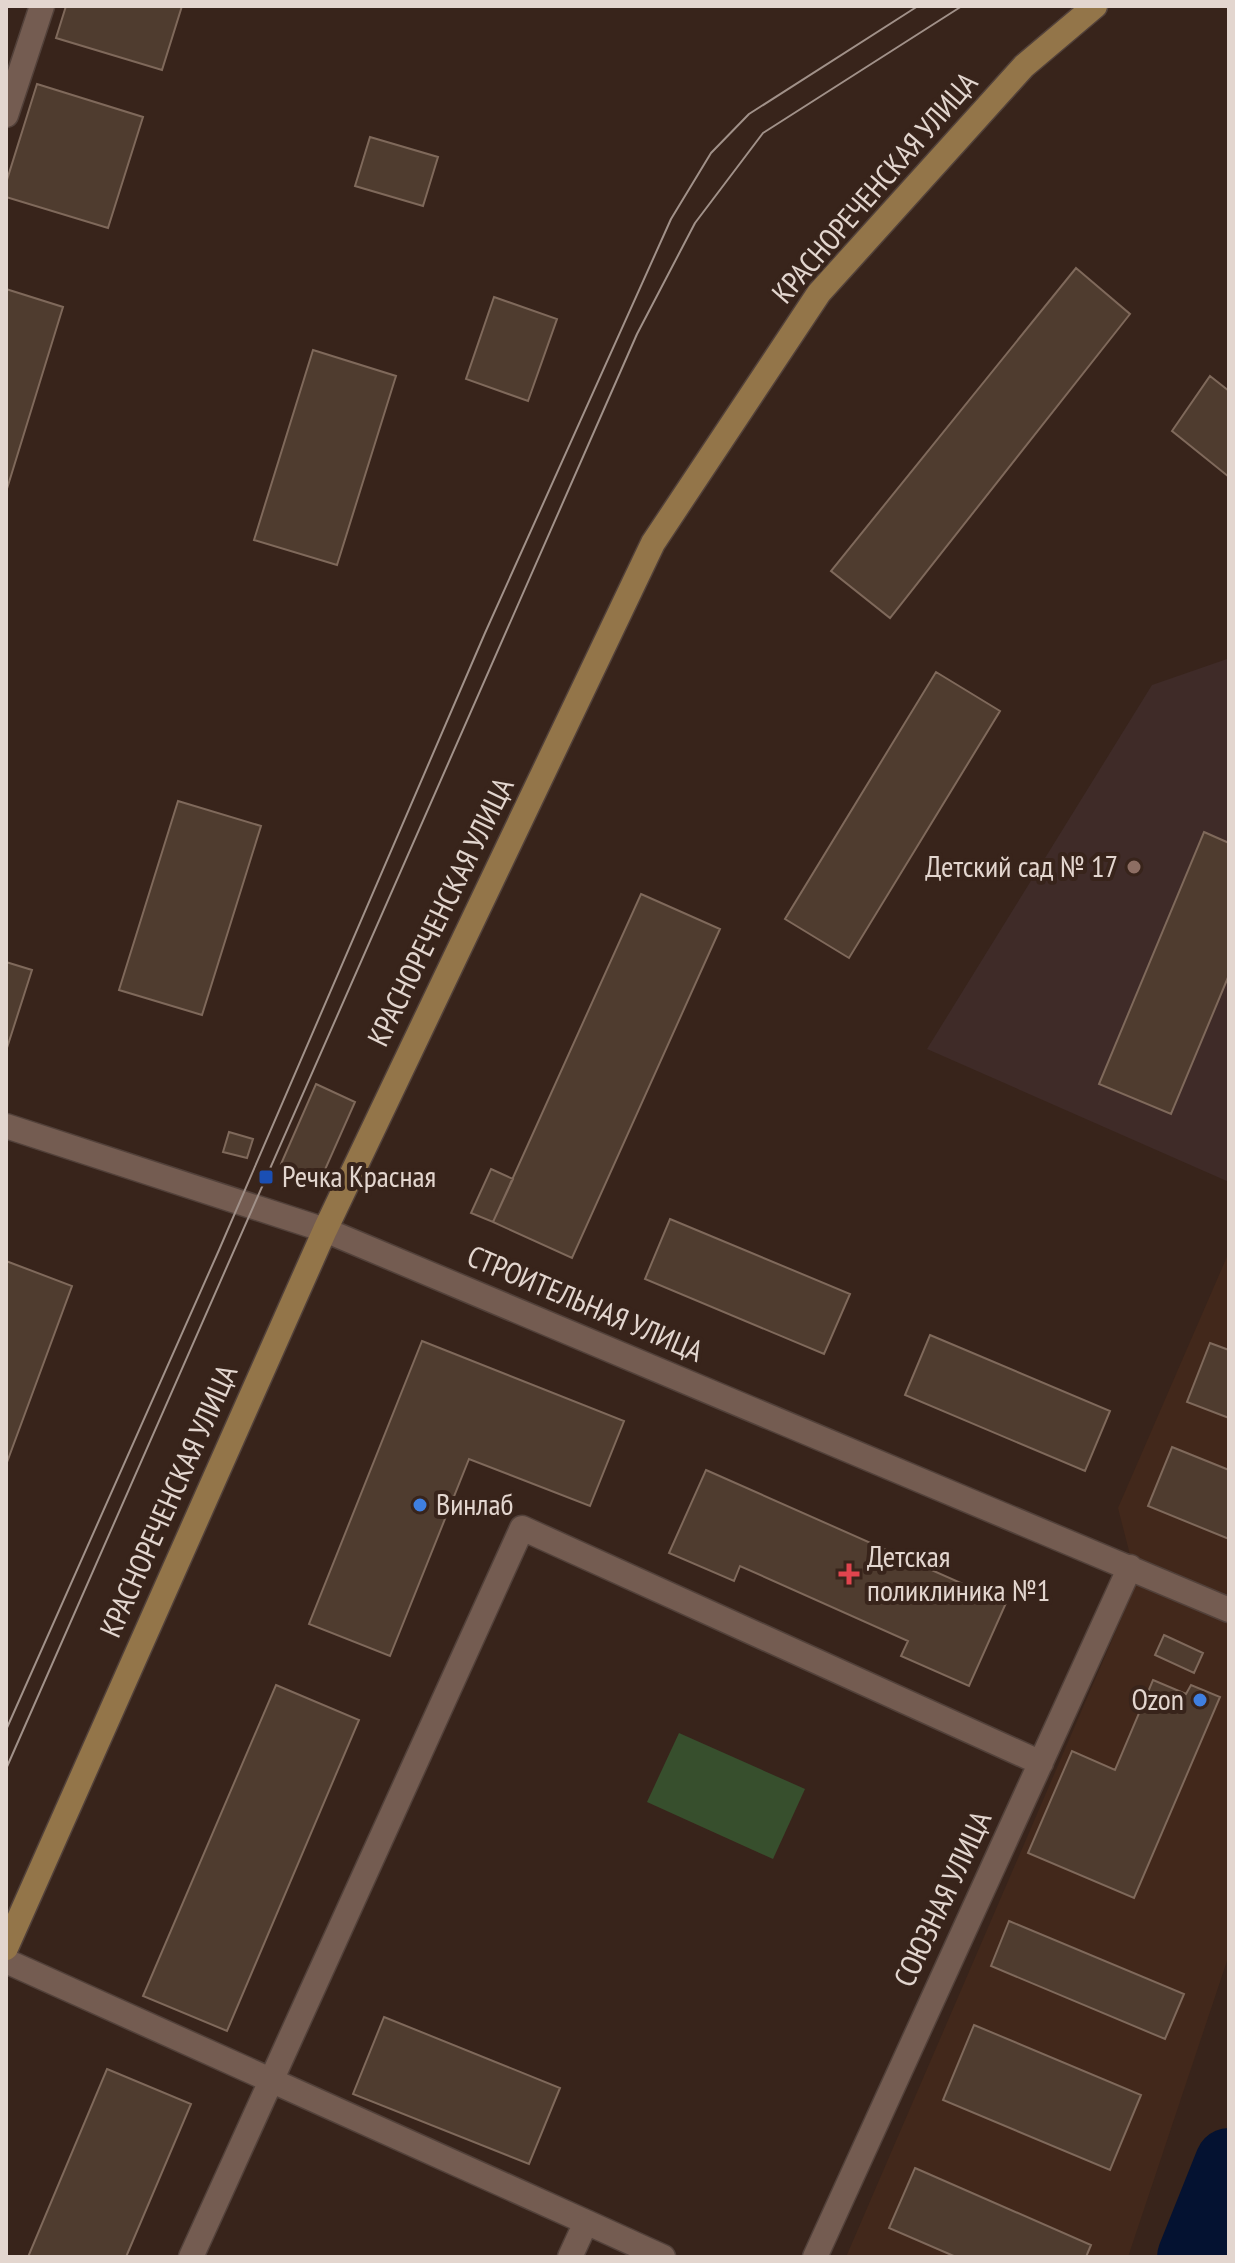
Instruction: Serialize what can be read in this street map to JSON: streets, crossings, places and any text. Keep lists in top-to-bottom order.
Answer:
{
  "streets": {
    "main road": ["КРАСНОРЕЧЕНСКАЯ УЛИЦА"],
    "street": ["СТРОИТЕЛЬНАЯ УЛИЦА", "СОЮЗНАЯ УЛИЦА"]
  },
  "crossings": [
    ["КРАСНОРЕЧЕНСКАЯ УЛИЦА", "СТРОИТЕЛЬНАЯ УЛИЦА"],
    ["СТРОИТЕЛЬНАЯ УЛИЦА", "СОЮЗНАЯ УЛИЦА"]
  ],
  "places": {
    "other": ["Детский сад № 17", "Винлаб", "Ozon"],
    "transit": ["Речка Красная"],
    "health": ["Детская поликлиника №1"]
  }
}
